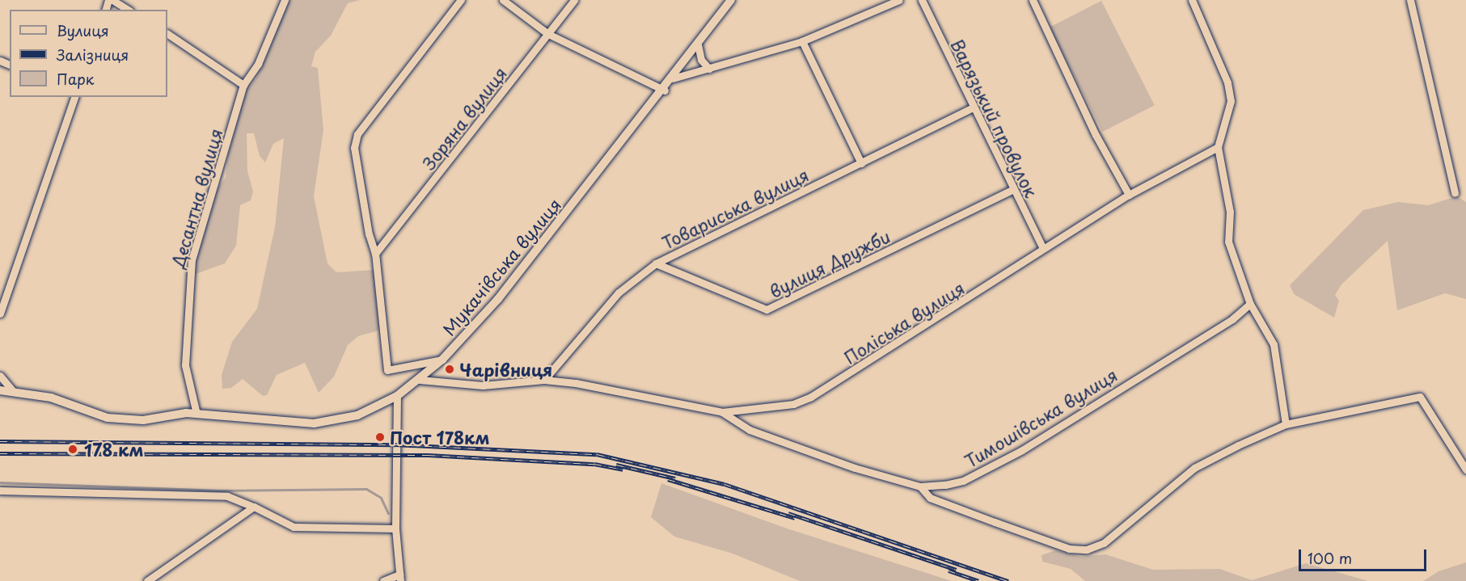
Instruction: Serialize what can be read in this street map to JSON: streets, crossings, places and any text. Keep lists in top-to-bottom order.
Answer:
{
  "streets": {
    "street": [
      "Зоряна вулиця",
      "Варязький провулок",
      "Десантна вулиця",
      "Товариська вулиця",
      "вулиця Дружби",
      "Мукачівська вулиця",
      "Поліська вулиця",
      "Тимошівська вулиця"
    ]
  },
  "crossings": [
    ["Варязький провулок", "Товариська вулиця"],
    ["Варязький провулок", "вулиця Дружби"],
    ["Варязький провулок", "Поліська вулиця"],
    ["Десантна вулиця", "Мукачівська вулиця"],
    ["Товариська вулиця", "вулиця Дружби"],
    ["Товариська вулиця", "Поліська вулиця"],
    ["Мукачівська вулиця", "Поліська вулиця"],
    ["Поліська вулиця", "Тимошівська вулиця"]
  ],
  "places": ["Чарівниця", "Пост 178км", "178 км"],
  "legend": ["Вулиця", "Залізниця", "Парк"],
  "scale_bar": "100 m"
}
